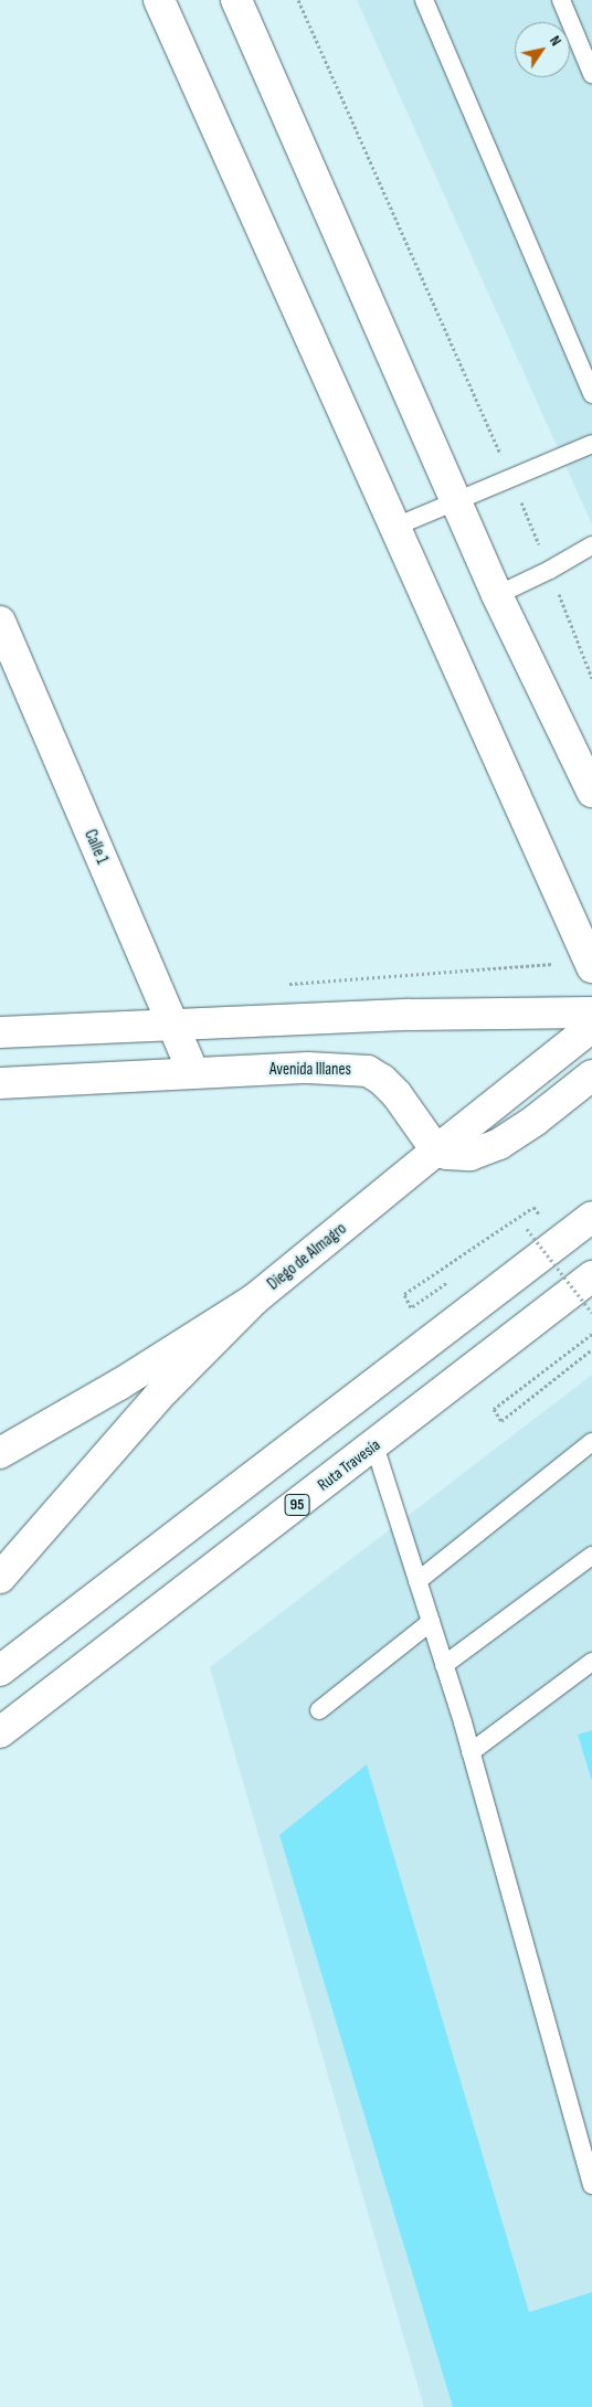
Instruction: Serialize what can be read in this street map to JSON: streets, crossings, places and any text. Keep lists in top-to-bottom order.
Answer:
{
  "streets": {
    "main road": [
      "Calle 1",
      "Avenida Illanes",
      "Diego de Almagro",
      "Ruta Travesía",
      "95"
    ]
  },
  "crossings": [
    ["Calle 1", "Avenida Illanes"],
    ["Avenida Illanes", "Diego de Almagro"]
  ],
  "north": "top right"
}
